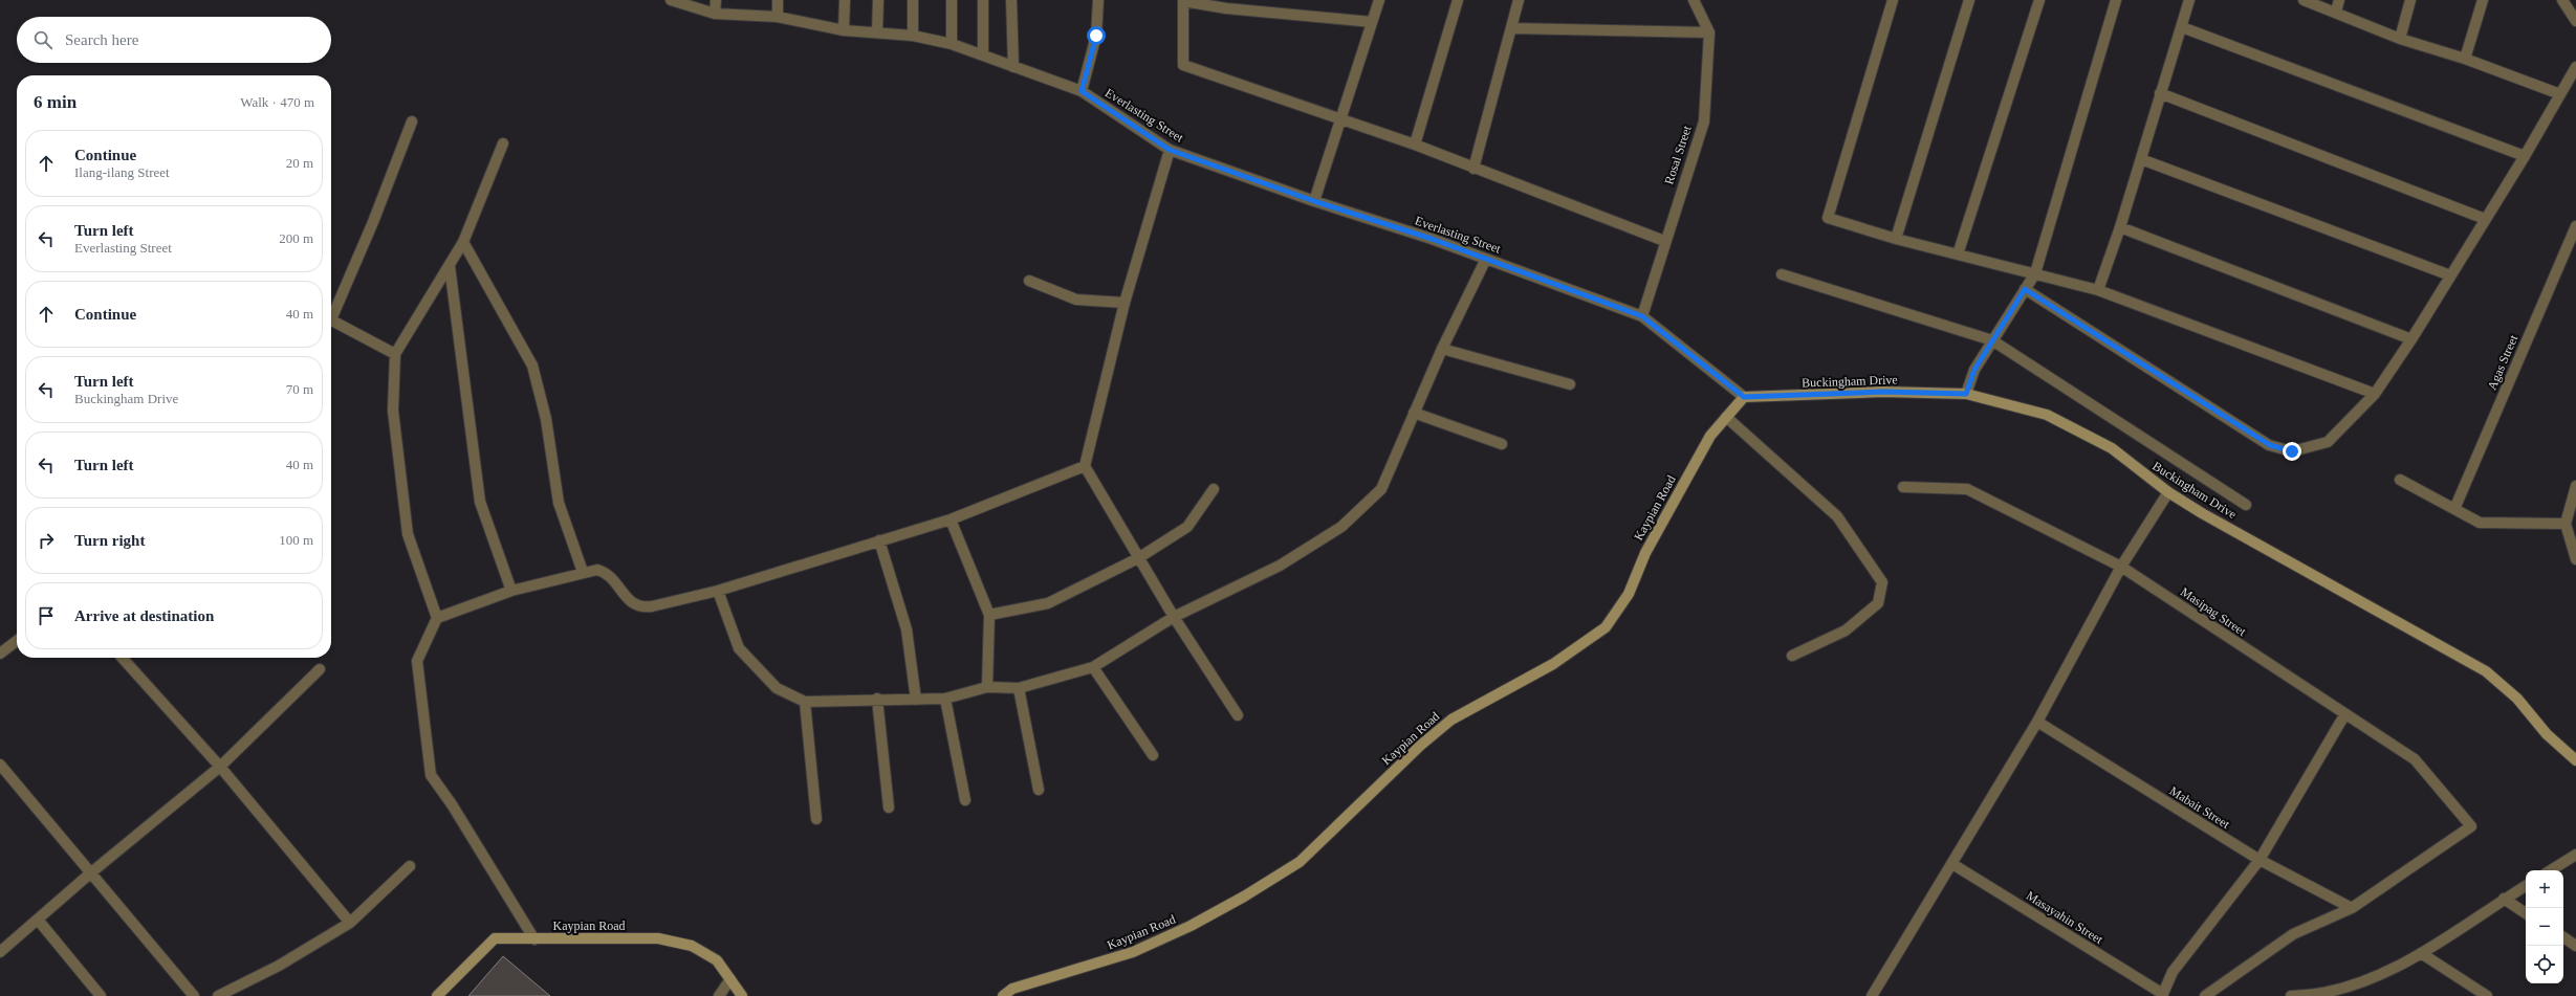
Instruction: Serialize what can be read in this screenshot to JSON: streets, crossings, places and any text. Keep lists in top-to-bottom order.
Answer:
{
  "streets": {
    "street": [
      "Everlasting Street",
      "Rosal Street",
      "Agas Street",
      "Buckingham Drive",
      "Kaypian Road",
      "Masipag Street",
      "Mabait Street",
      "Masayahin Street"
    ]
  },
  "crossings": [
    ["Everlasting Street", "Rosal Street"],
    ["Everlasting Street", "Buckingham Drive"],
    ["Everlasting Street", "Kaypian Road"],
    ["Buckingham Drive", "Kaypian Road"],
    ["Masipag Street", "Mabait Street"]
  ],
  "page": {
    "search": "Search here",
    "heading": ["6 min", "Walk · 470 m"],
    "list": [
      ["Continue", "Ilang-ilang Street", "20 m"],
      ["Turn left", "Everlasting Street", "200 m"],
      ["Continue", "40 m"],
      ["Turn left", "Buckingham Drive", "70 m"],
      ["Turn left", "40 m"],
      ["Turn right", "100 m"],
      "Arrive at destination"
    ],
    "map_buttons": ["+", "−"]
  }
}
